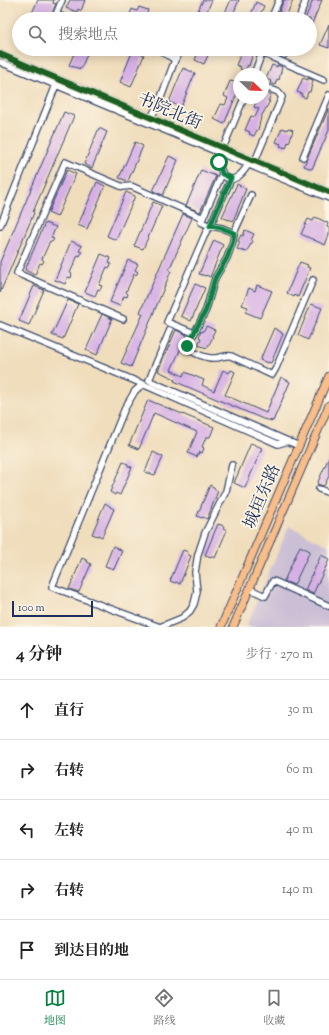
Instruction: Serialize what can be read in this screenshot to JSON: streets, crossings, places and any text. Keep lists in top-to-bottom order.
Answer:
{
  "streets": {
    "main road": ["城垣东路"],
    "street": ["书院北街"]
  },
  "scale_bar": "100 m",
  "north": "bottom right",
  "page": {
    "search": "搜索地点",
    "scale": "100 m",
    "heading": ["4 分钟", "步行 · 270 m"],
    "list": [
      ["直行", "30 m"],
      ["右转", "60 m"],
      ["左转", "40 m"],
      ["右转", "140 m"],
      "到达目的地"
    ],
    "nav": ["地图", "路线", "收藏"]
  }
}
